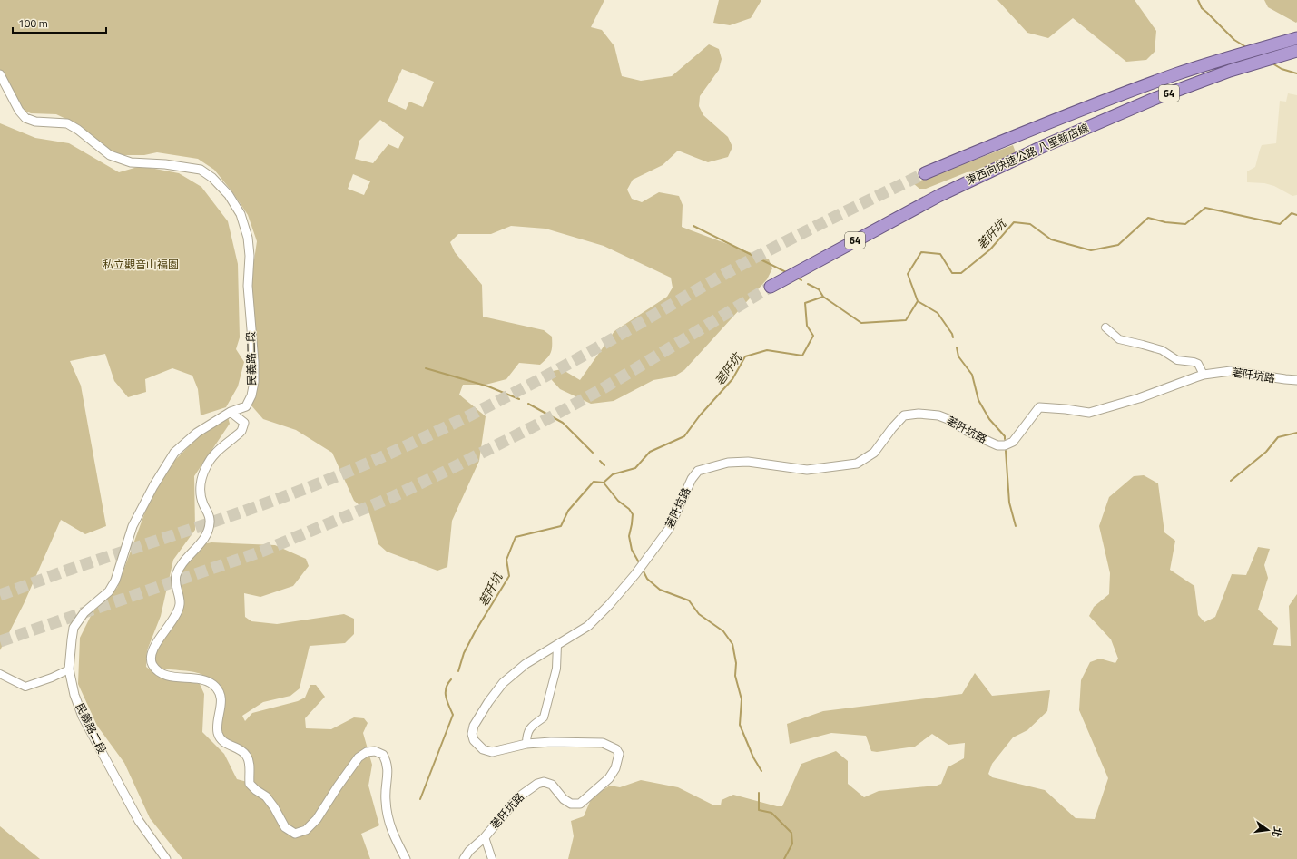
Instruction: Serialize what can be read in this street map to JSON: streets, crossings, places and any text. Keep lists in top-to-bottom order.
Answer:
{
  "streets": {
    "highway": ["64", "東西向快速公路 八里新店線"],
    "street": ["民義路二段", "荖阡坑路"]
  },
  "water": ["荖阡坑"],
  "parks": ["私立觀音山福園"],
  "scale_bar": "100 m",
  "north": "right"
}
